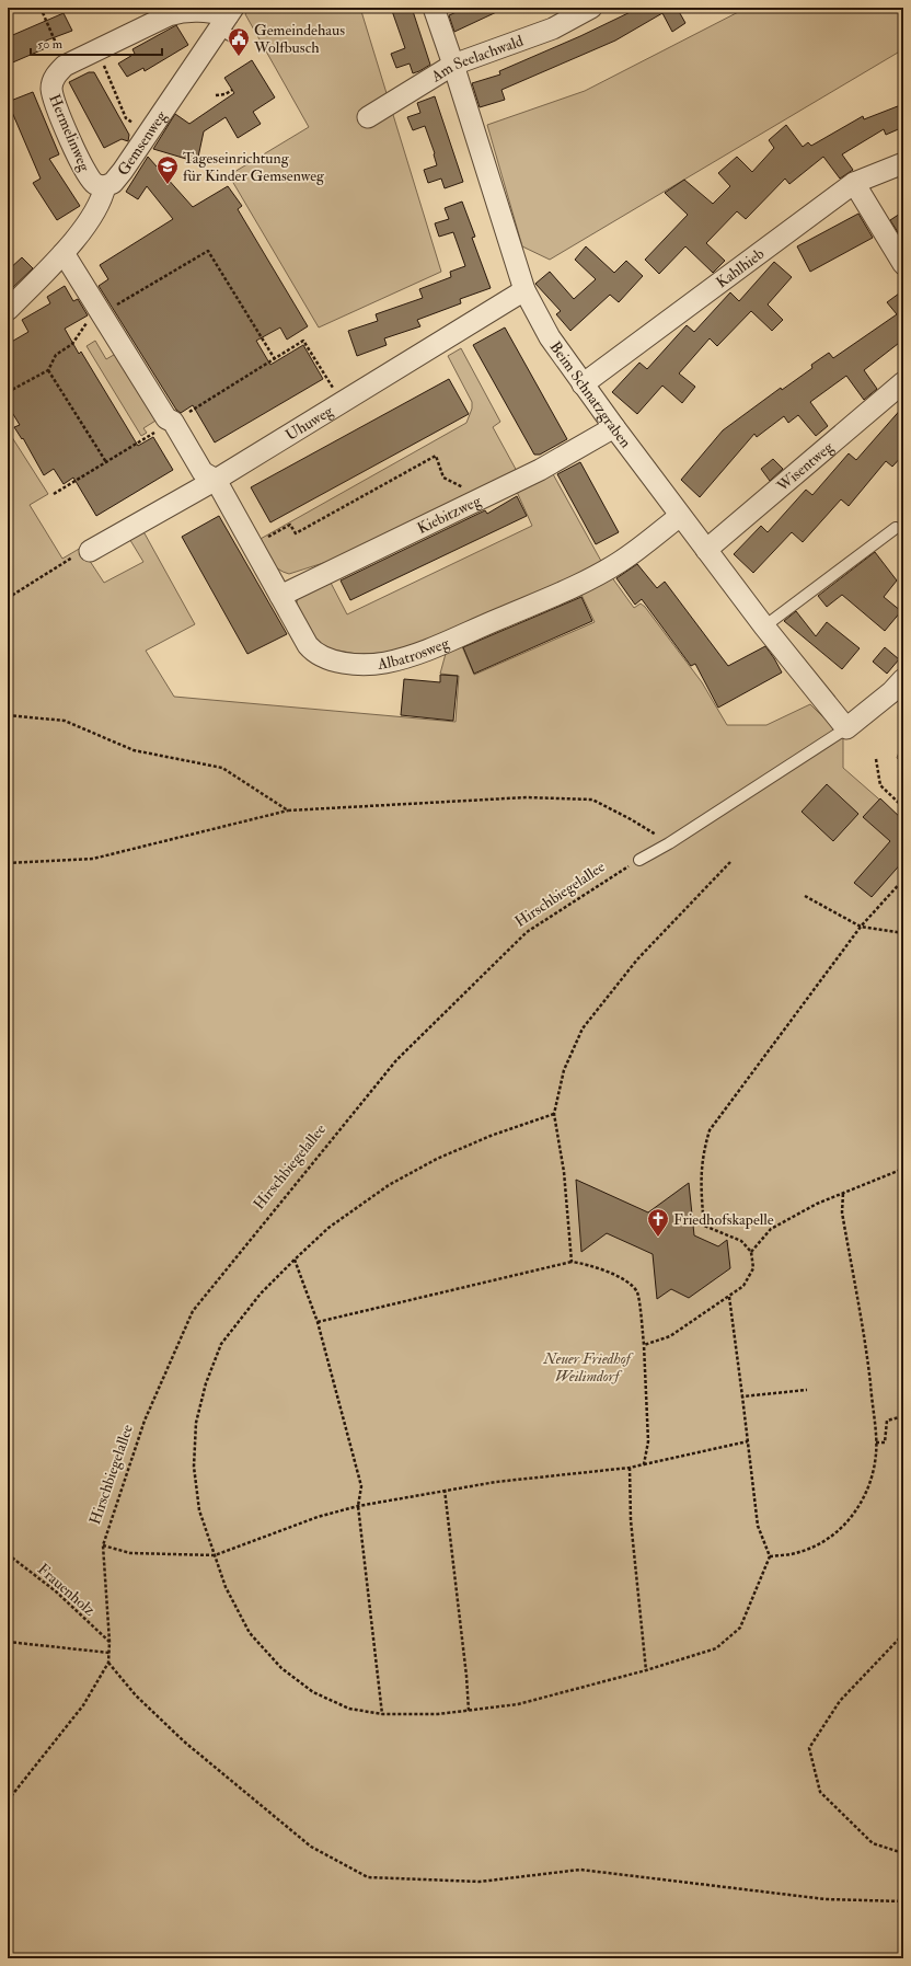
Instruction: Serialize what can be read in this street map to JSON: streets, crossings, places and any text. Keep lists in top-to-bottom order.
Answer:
{
  "streets": {
    "street": [
      "Am Seelachwald",
      "Hermelinweg",
      "Gemsenweg",
      "Kahlhieb",
      "Beim Schnatzgraben",
      "Uhuweg",
      "Wisentweg",
      "Kiebitzweg",
      "Albatrosweg"
    ],
    "path": ["Hirschbiegelallee", "Frauenholz"]
  },
  "crossings": [
    ["Am Seelachwald", "Beim Schnatzgraben"],
    ["Hermelinweg", "Gemsenweg"],
    ["Kahlhieb", "Beim Schnatzgraben"],
    ["Beim Schnatzgraben", "Uhuweg"],
    ["Beim Schnatzgraben", "Wisentweg"],
    ["Beim Schnatzgraben", "Kiebitzweg"],
    ["Beim Schnatzgraben", "Albatrosweg"],
    ["Uhuweg", "Albatrosweg"],
    ["Kiebitzweg", "Albatrosweg"],
    ["Hirschbiegelallee", "Frauenholz"]
  ],
  "parks": ["Neuer Friedhof Weilimdorf"],
  "places": {
    "public building": ["Gemeindehaus Wolfbusch"],
    "school or university": ["Tageseinrichtung für Kinder Gemsenweg"],
    "church": ["Friedhofskapelle"]
  },
  "scale_bar": "50 m"
}
